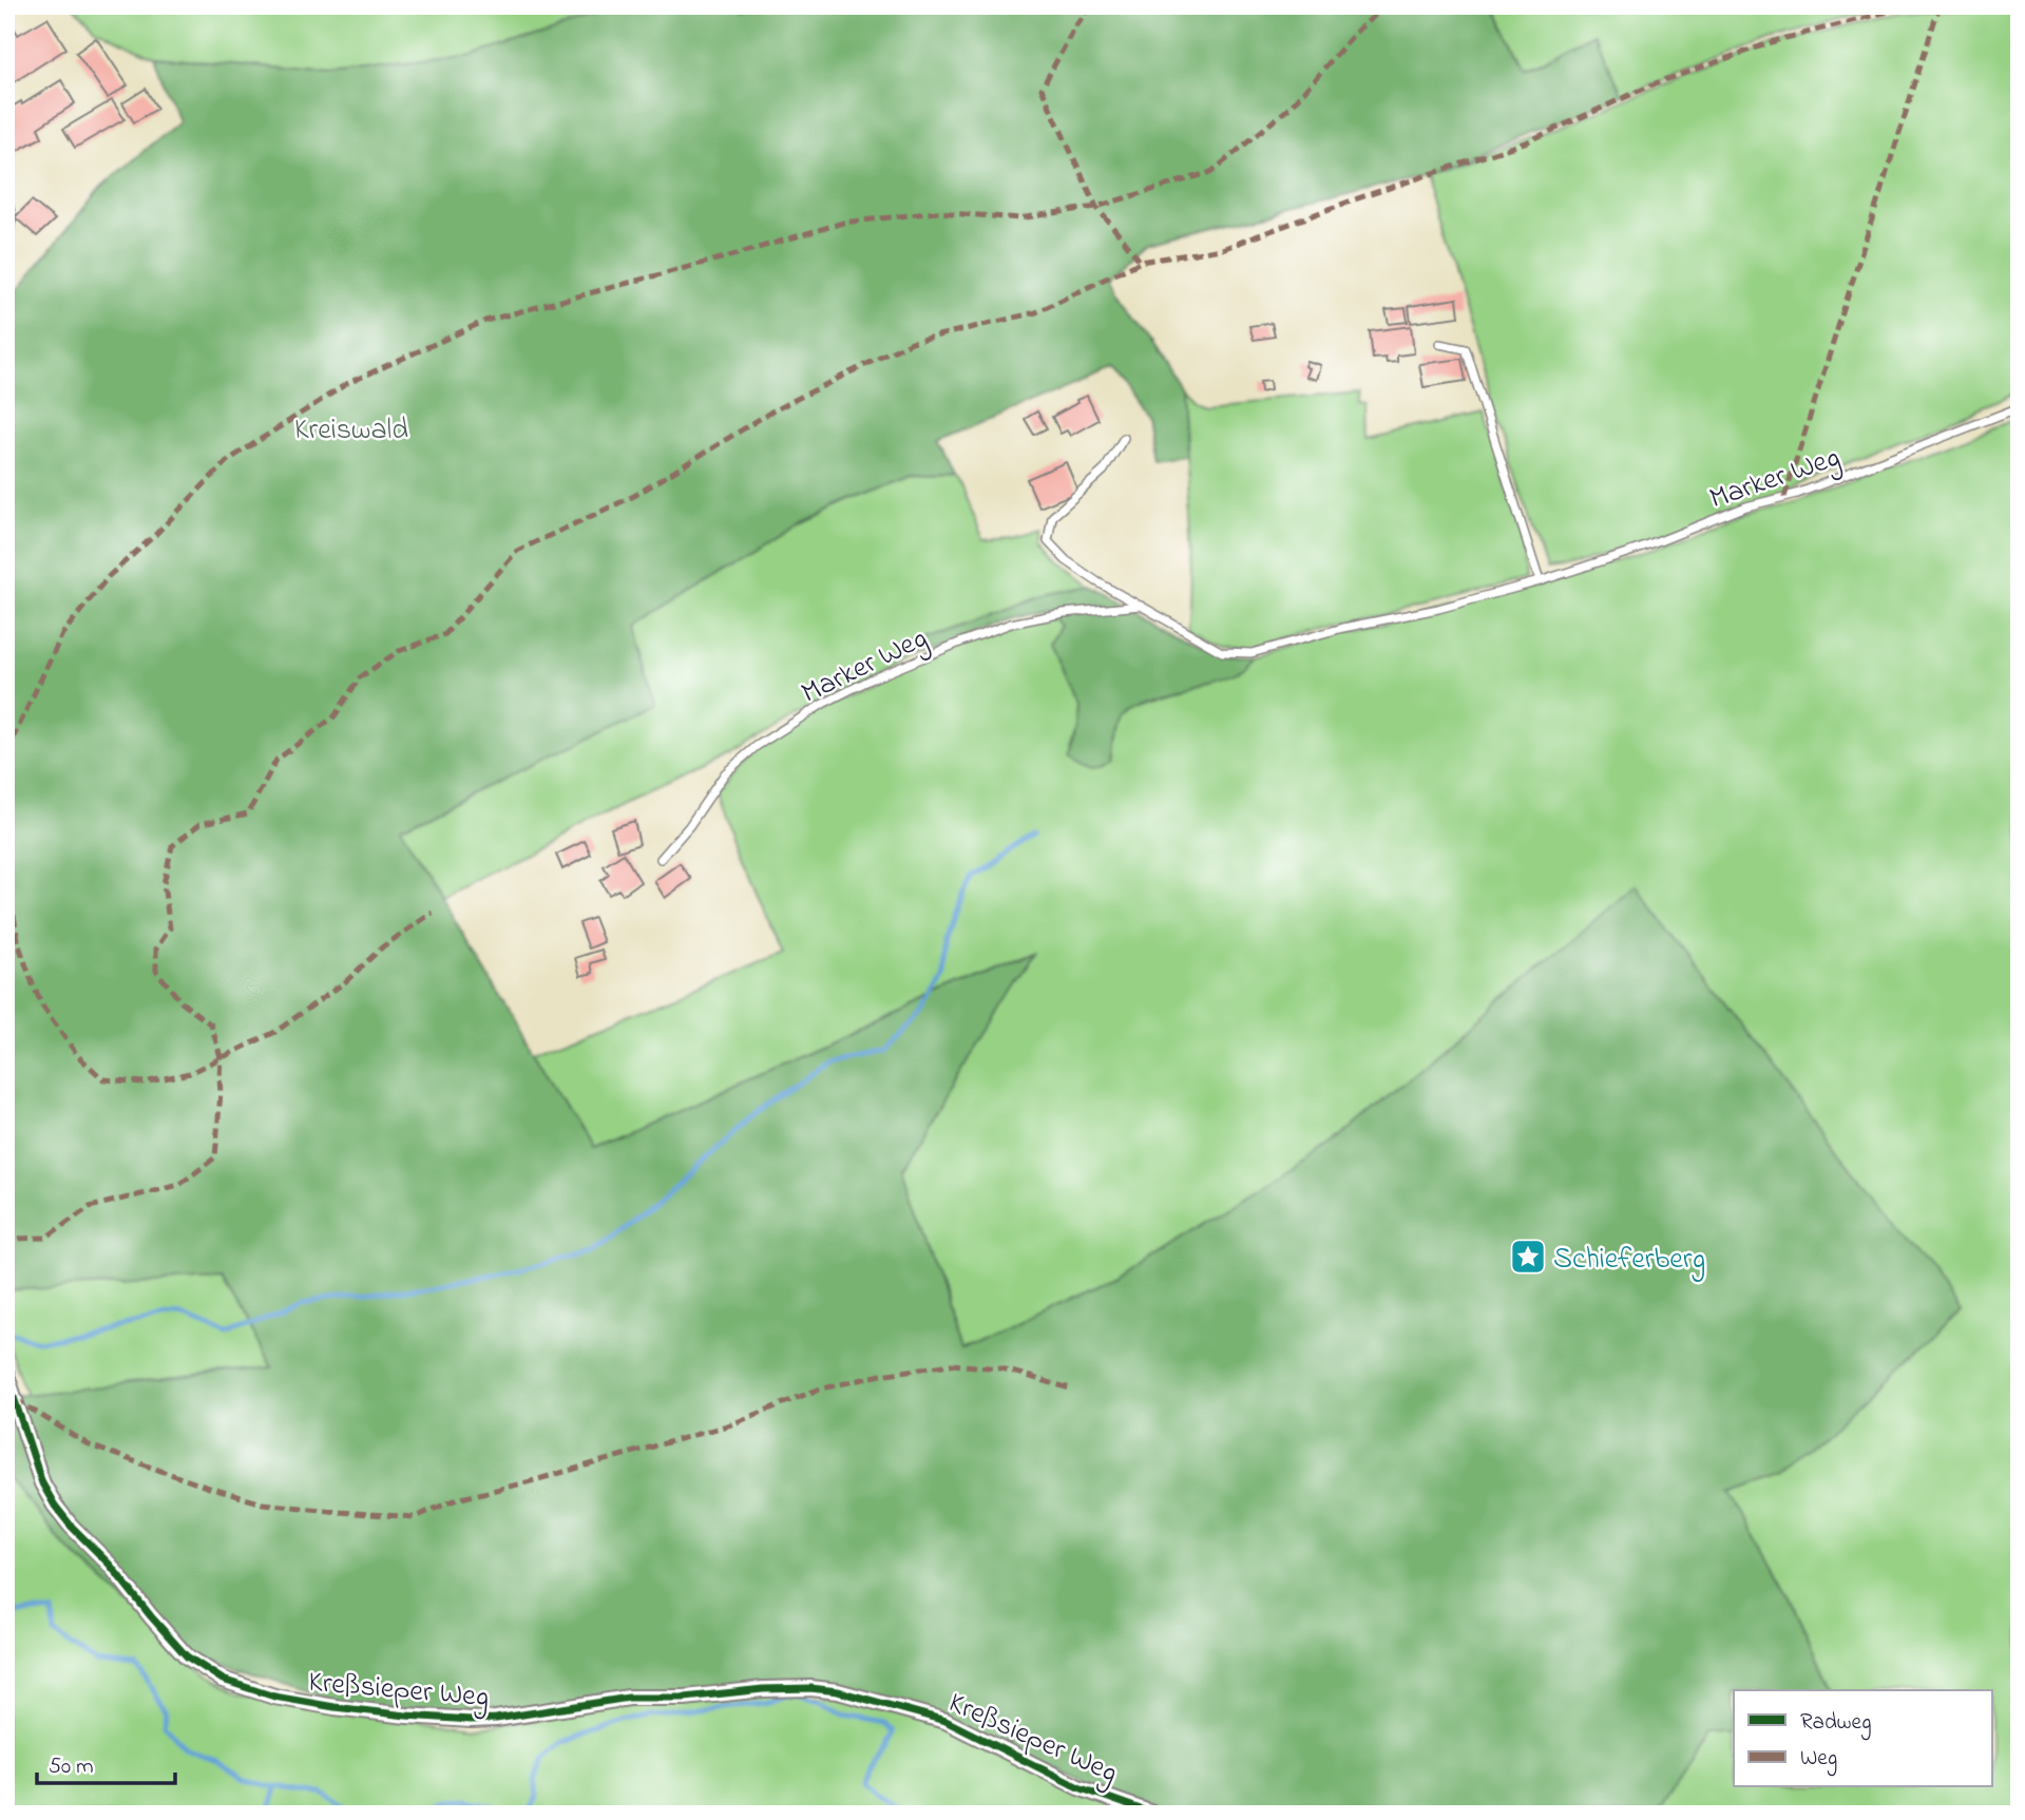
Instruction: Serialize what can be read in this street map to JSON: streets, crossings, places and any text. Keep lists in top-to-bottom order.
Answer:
{
  "streets": {
    "street": ["Kreßsieper Weg"],
    "lane": ["Marker Weg"]
  },
  "parks": ["Kreiswald"],
  "places": {
    "place": ["Schieferberg"]
  },
  "legend": ["Radweg", "Weg"],
  "scale_bar": "50 m"
}
